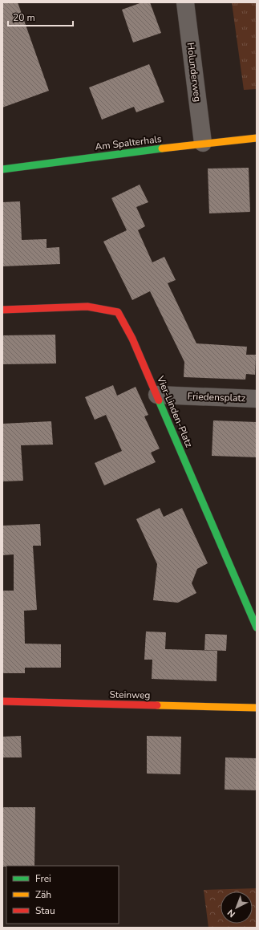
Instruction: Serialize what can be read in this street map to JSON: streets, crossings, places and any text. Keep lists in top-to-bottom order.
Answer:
{
  "streets": {
    "street": [
      "Holunderweg",
      "Am Spalterhals",
      "Friedensplatz",
      "Vier-Linden-Platz",
      "Steinweg"
    ]
  },
  "crossings": [
    ["Holunderweg", "Am Spalterhals"],
    ["Friedensplatz", "Vier-Linden-Platz"]
  ],
  "legend": ["Frei", "Zäh", "Stau"],
  "scale_bar": "20 m",
  "north": "bottom left"
}
